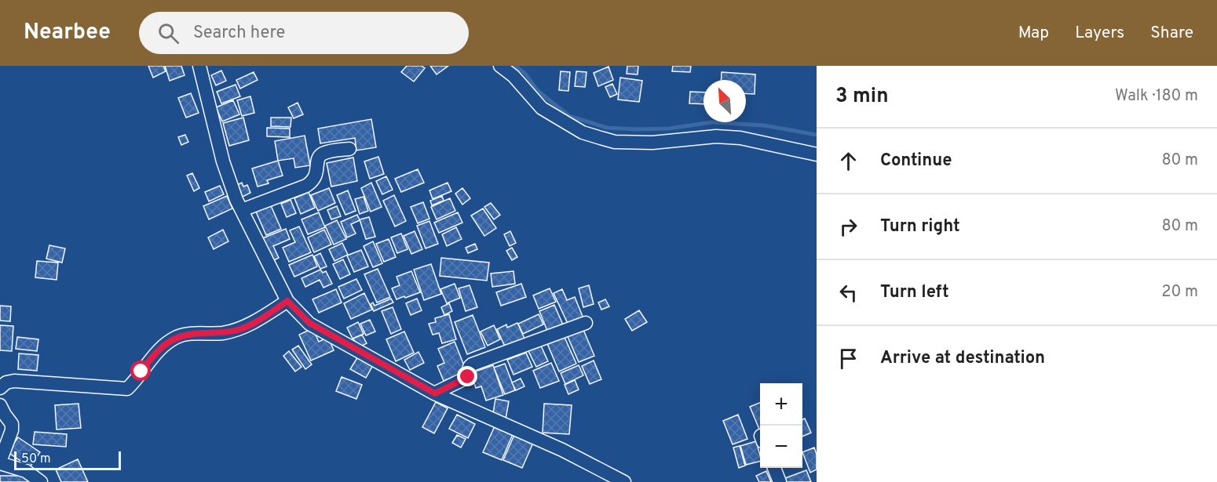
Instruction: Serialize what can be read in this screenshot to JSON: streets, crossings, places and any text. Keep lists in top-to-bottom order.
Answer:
{
  "scale_bar": "50 m",
  "north": "top left",
  "page": {
    "header": "Nearbee",
    "search": "Search here",
    "nav": ["Map", "Layers", "Share"],
    "heading": ["3 min", "Walk · 180 m"],
    "list": [
      ["Continue", "80 m"],
      ["Turn right", "80 m"],
      ["Turn left", "20 m"],
      "Arrive at destination"
    ],
    "map_buttons": ["+", "−"],
    "scale": "50 m"
  }
}
